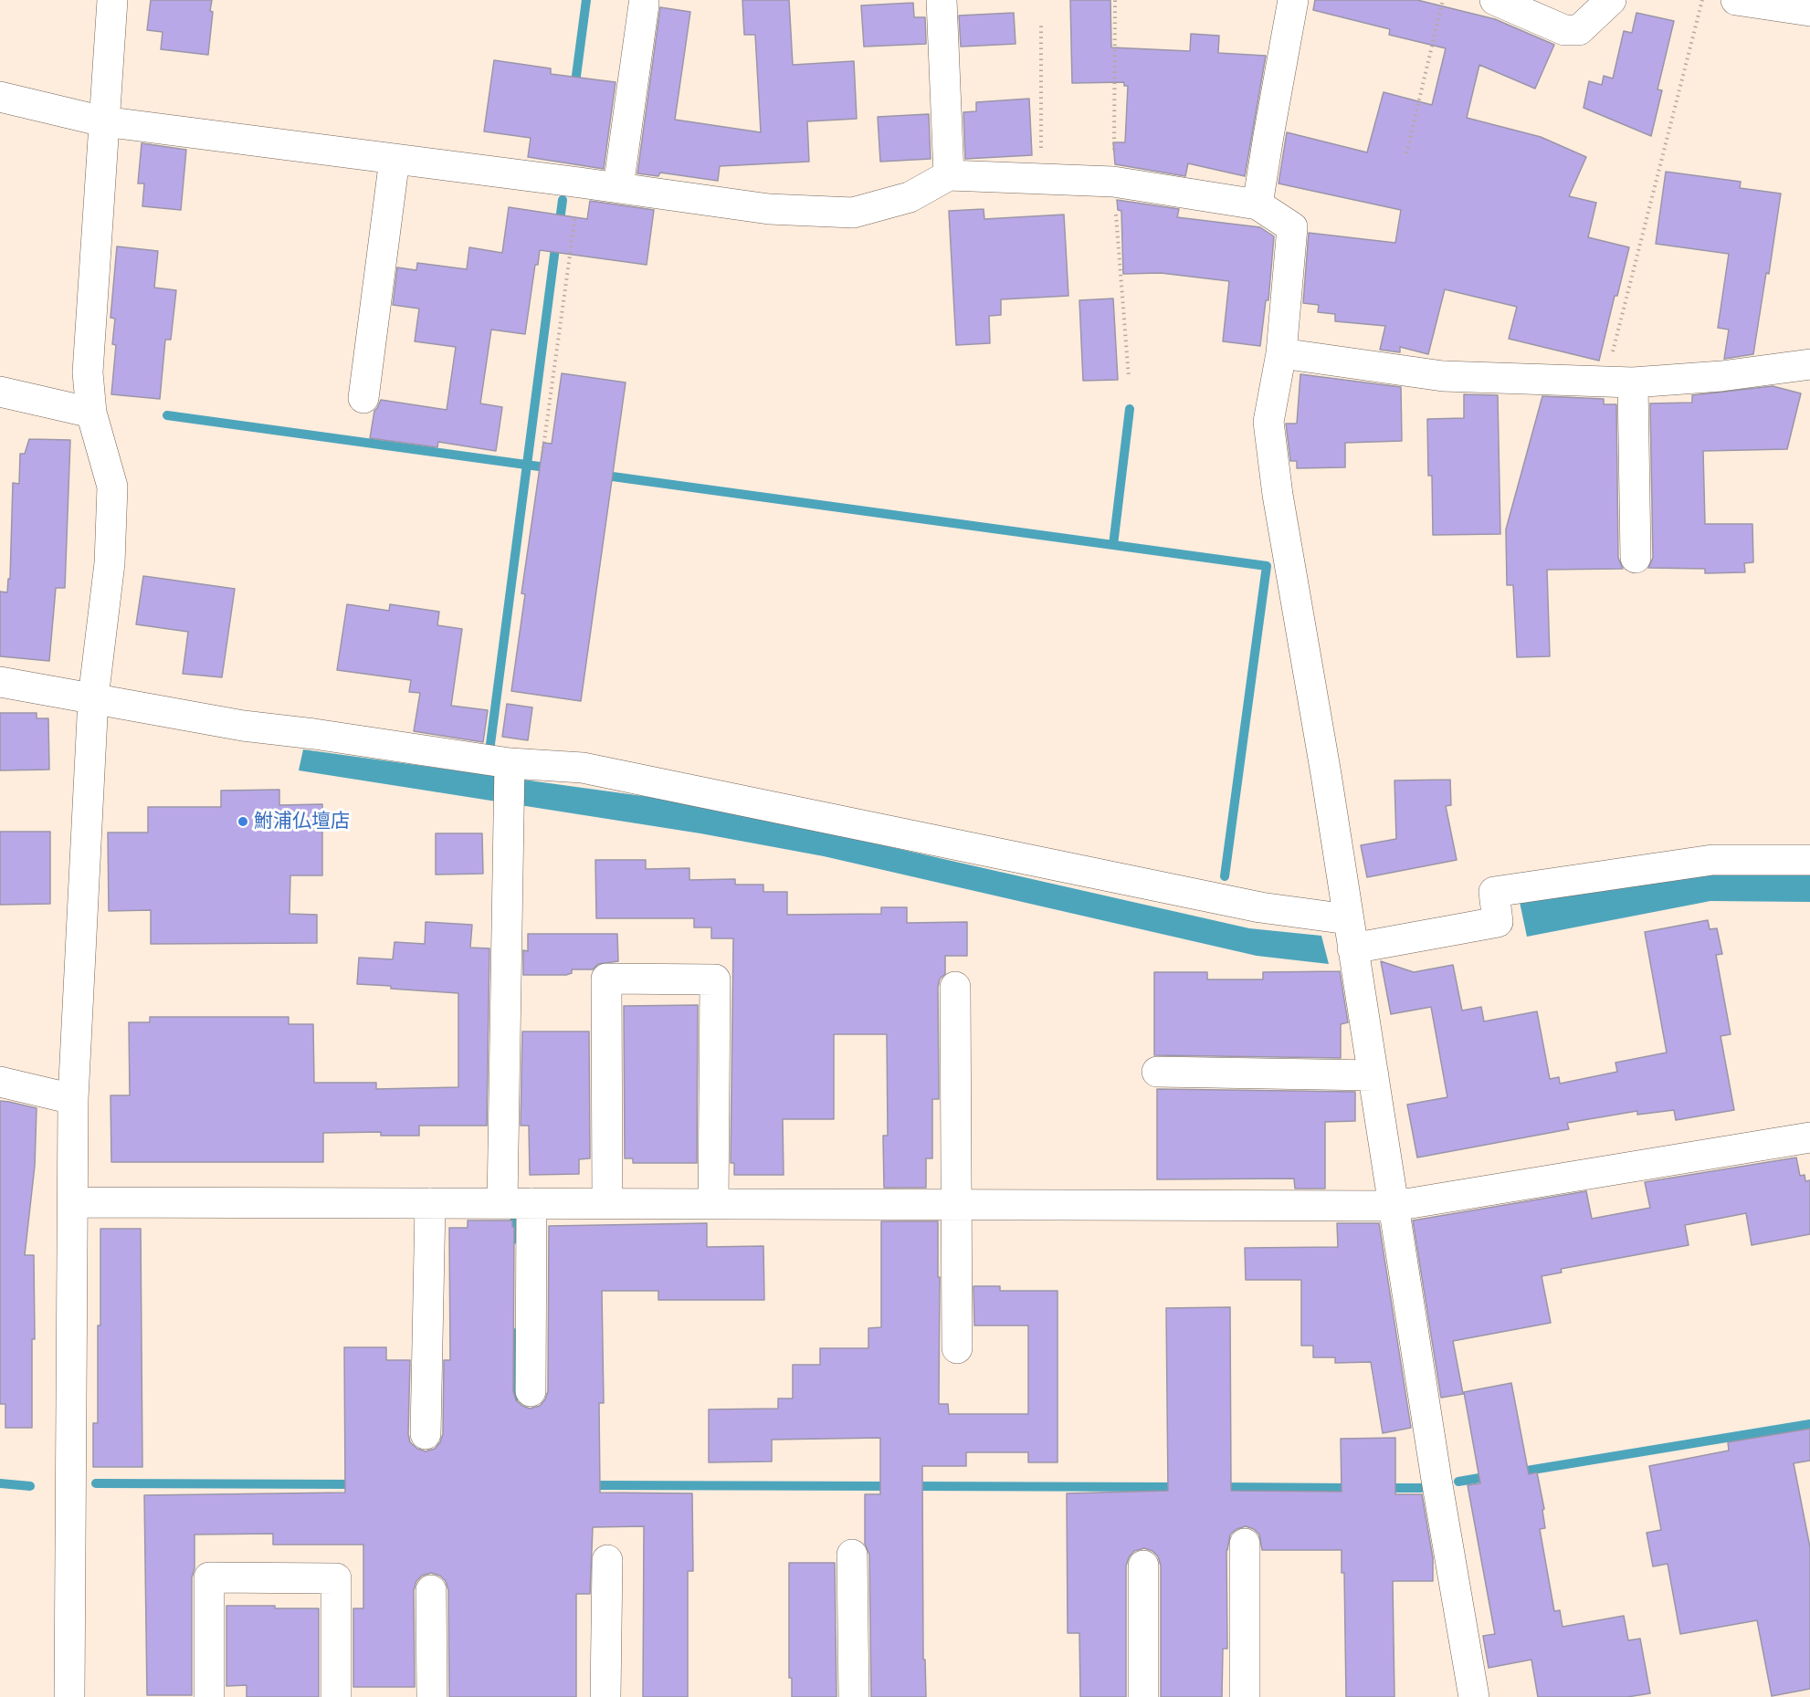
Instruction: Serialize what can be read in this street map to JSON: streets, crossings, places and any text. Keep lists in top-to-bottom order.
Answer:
{
  "places": ["鮒浦仏壇店"]
}
